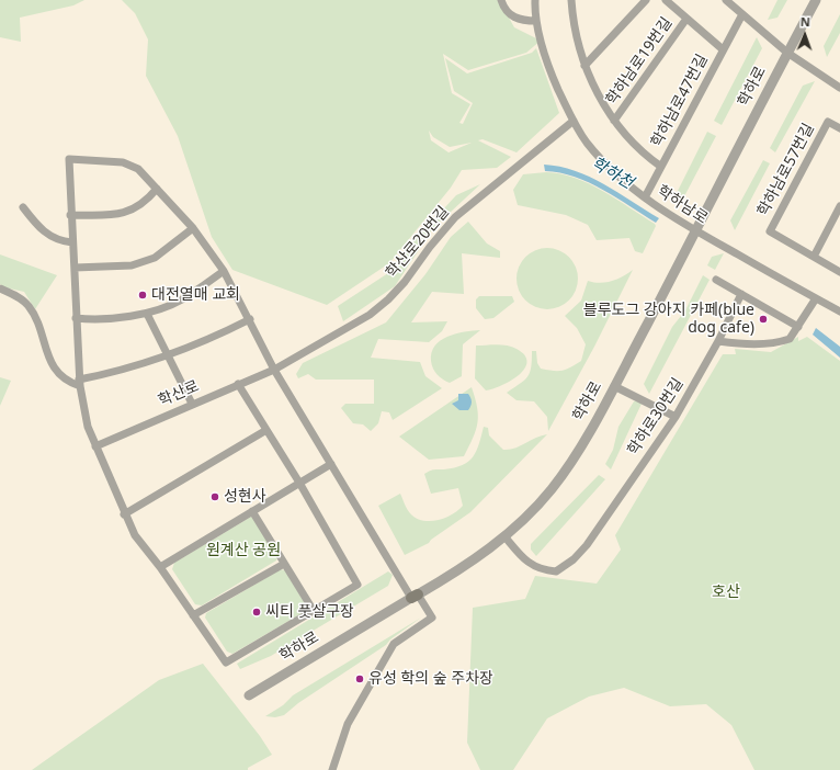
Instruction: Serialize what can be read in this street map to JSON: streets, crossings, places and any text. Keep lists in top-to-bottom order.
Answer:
{
  "streets": {
    "street": [
      "학하남로19번길",
      "학하로",
      "학하남로47번길",
      "학하남로57번길",
      "학하남로",
      "학산로20번길",
      "학산로",
      "학하로30번길"
    ]
  },
  "crossings": [
    ["학하남로19번길", "학하남로47번길"],
    ["학하로", "학하남로"],
    ["학하로", "학하로30번길"],
    ["학하남로", "학산로20번길"],
    ["학산로20번길", "학산로"]
  ],
  "water": ["학하천"],
  "parks": ["원계산 공원", "호산"],
  "places": [
    "대전열매 교회",
    "블루도그 강아지 카페(blue dog cafe)",
    "성현사",
    "씨티 풋살구장",
    "유성 학의 숲 주차장"
  ],
  "north": "top"
}
